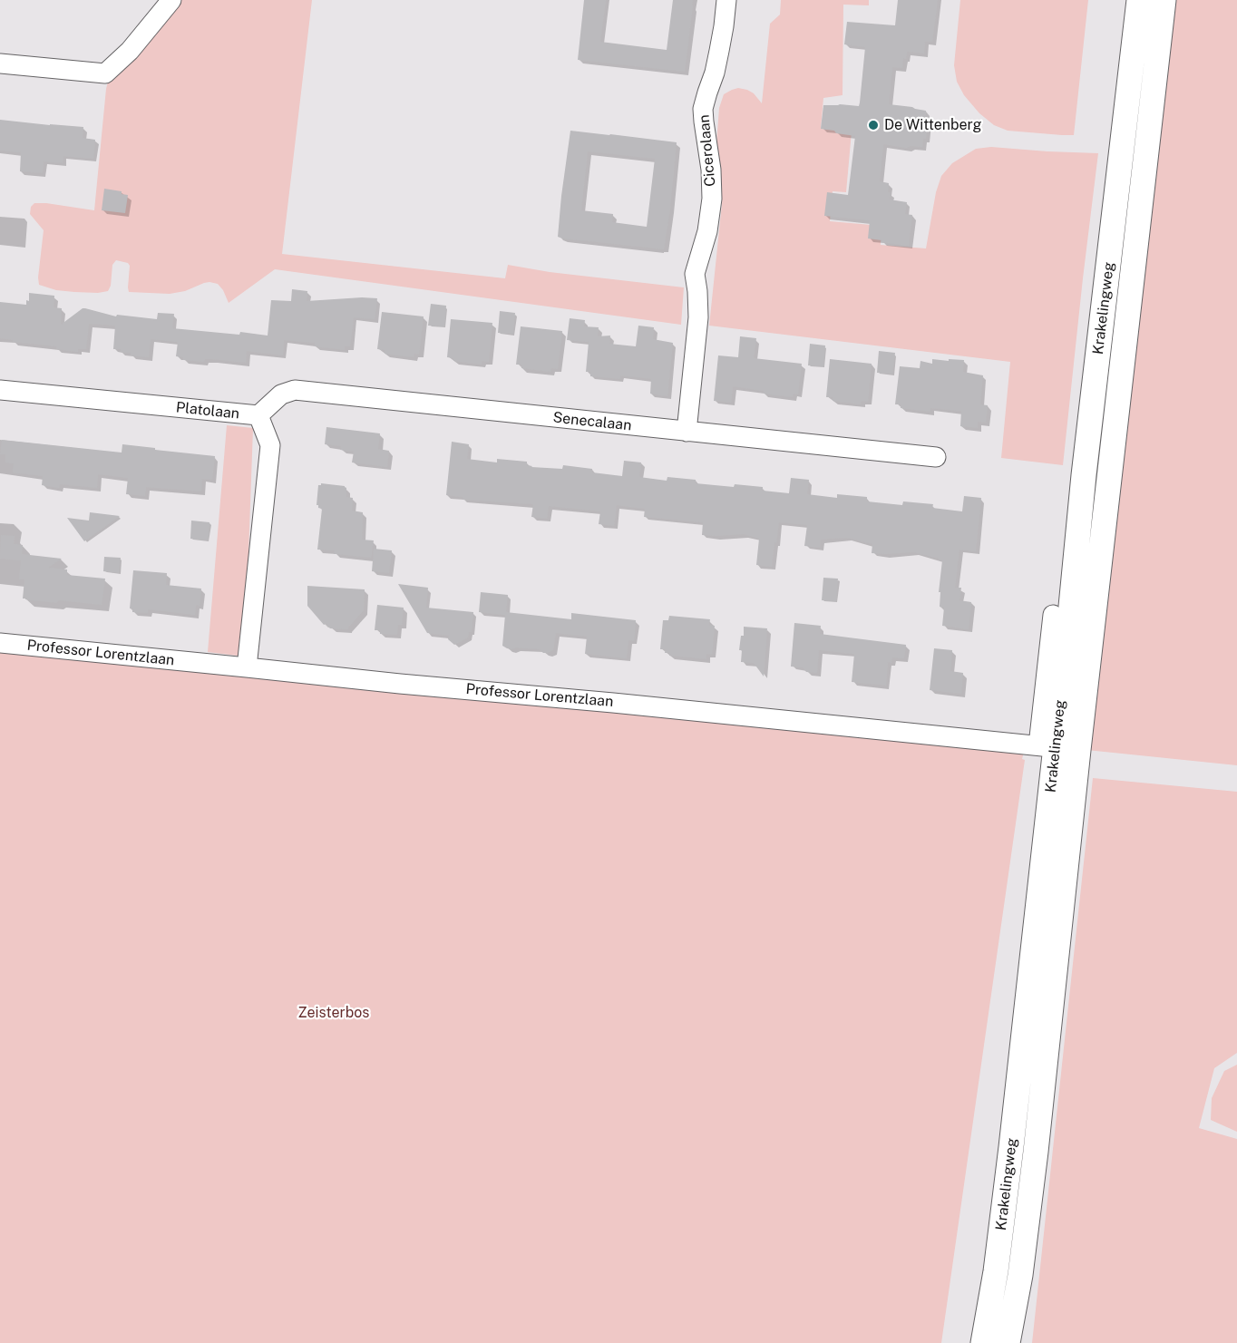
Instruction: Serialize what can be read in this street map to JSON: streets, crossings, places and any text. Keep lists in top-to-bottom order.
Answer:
{
  "streets": {
    "main road": ["Krakelingweg"],
    "street": [
      "Cicerolaan",
      "Platolaan",
      "Senecalaan",
      "Professor Lorentzlaan"
    ]
  },
  "crossings": [
    ["Cicerolaan", "Senecalaan"],
    ["Krakelingweg", "Professor Lorentzlaan"],
    ["Platolaan", "Senecalaan"],
    ["Platolaan", "Professor Lorentzlaan"]
  ],
  "parks": ["Zeisterbos"],
  "places": ["De Wittenberg"]
}
